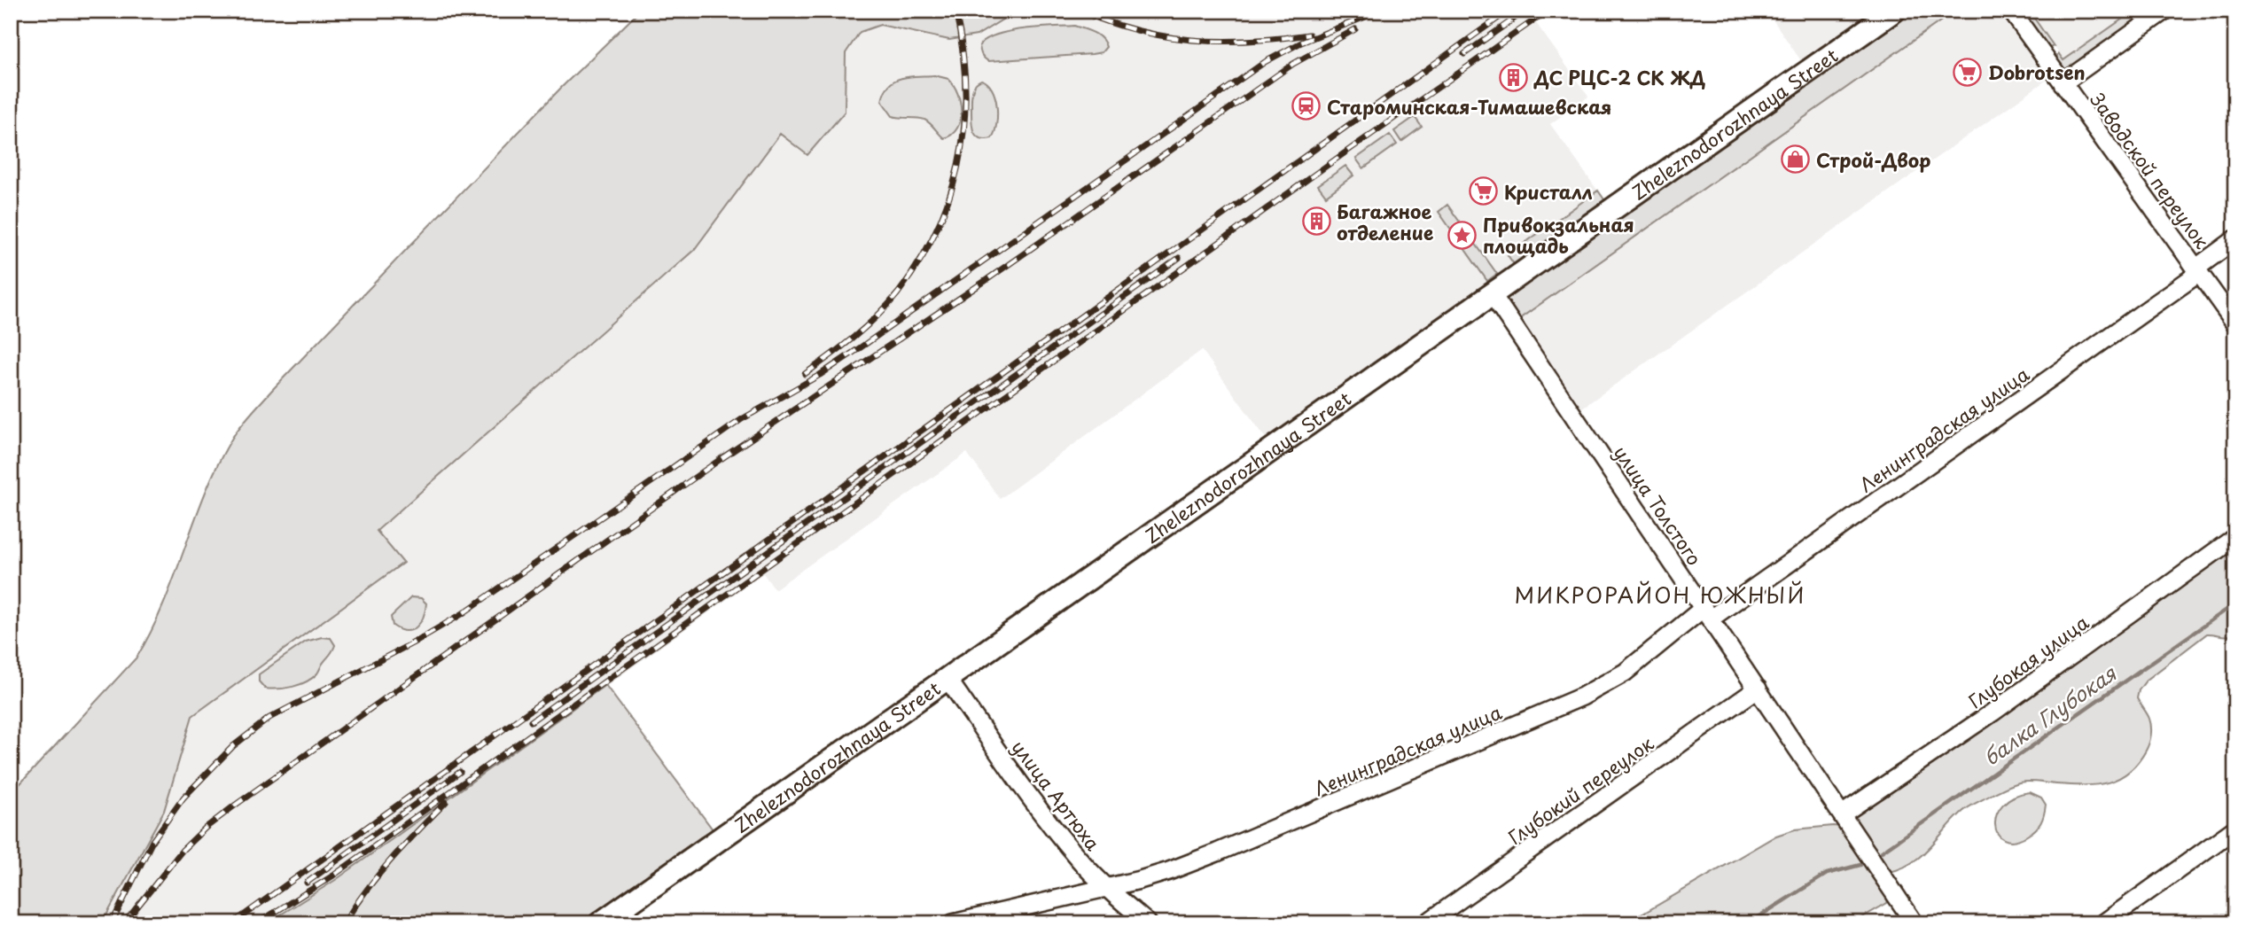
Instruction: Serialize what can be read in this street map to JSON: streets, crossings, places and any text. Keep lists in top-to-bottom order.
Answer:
{
  "streets": {
    "main road": ["Zheleznodorozhnaya Street"],
    "street": [
      "Заводской переулок",
      "Ленинградская улица",
      "улица Толстого",
      "Глубокая улица",
      "Глубокий переулок",
      "улица Артюха"
    ]
  },
  "crossings": [
    ["Zheleznodorozhnaya Street", "улица Толстого"],
    ["Zheleznodorozhnaya Street", "улица Артюха"],
    ["Заводской переулок", "Ленинградская улица"],
    ["Ленинградская улица", "улица Толстого"],
    ["Ленинградская улица", "улица Артюха"],
    ["улица Толстого", "Глубокая улица"],
    ["улица Толстого", "Глубокий переулок"]
  ],
  "districts": ["МИКРОРАЙОН ЮЖНЫЙ"],
  "water": ["балка Глубокая"],
  "places": {
    "supermarket": ["Dobrotsen", "Кристалл"],
    "building": ["ДС РЦС-2 СК ЖД", "Багажное отделение"],
    "station": ["Староминская-Тимашевская"],
    "shop": ["Строй-Двор"],
    "place": ["Привокзальная площадь"]
  }
}
